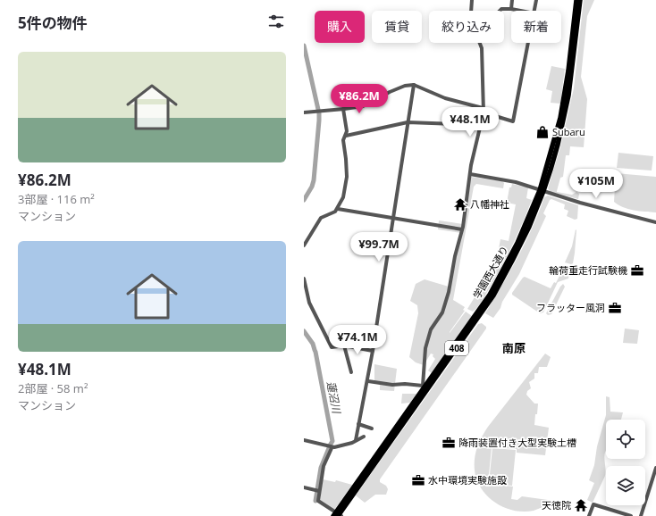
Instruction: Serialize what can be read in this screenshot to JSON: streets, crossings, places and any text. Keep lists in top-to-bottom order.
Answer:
{
  "streets": {
    "highway": ["学園西大通り", "408"]
  },
  "districts": ["南原"],
  "water": ["蓮沼川"],
  "places": {
    "shop": ["Subaru"],
    "temple": ["八幡神社", "天徳院"],
    "office": [
      "輪荷重走行試験機",
      "フラッター風洞",
      "降雨装置付き大型実験土槽",
      "水中環境実験施設"
    ]
  },
  "page": {
    "heading": "5件の物件",
    "chip": [
      "購入",
      "賃貸",
      "絞り込み",
      "新着"
    ],
    "list": [
      {
        "name": "¥86.2M",
        "note": "3部屋 · 116 m² · マンション"
      },
      {
        "name": "¥48.1M",
        "note": "2部屋 · 58 m² · マンション"
      }
    ],
    "price": [
      "¥86.2M",
      "¥48.1M",
      "¥105M",
      "¥99.7M",
      "¥74.1M"
    ]
  }
}
